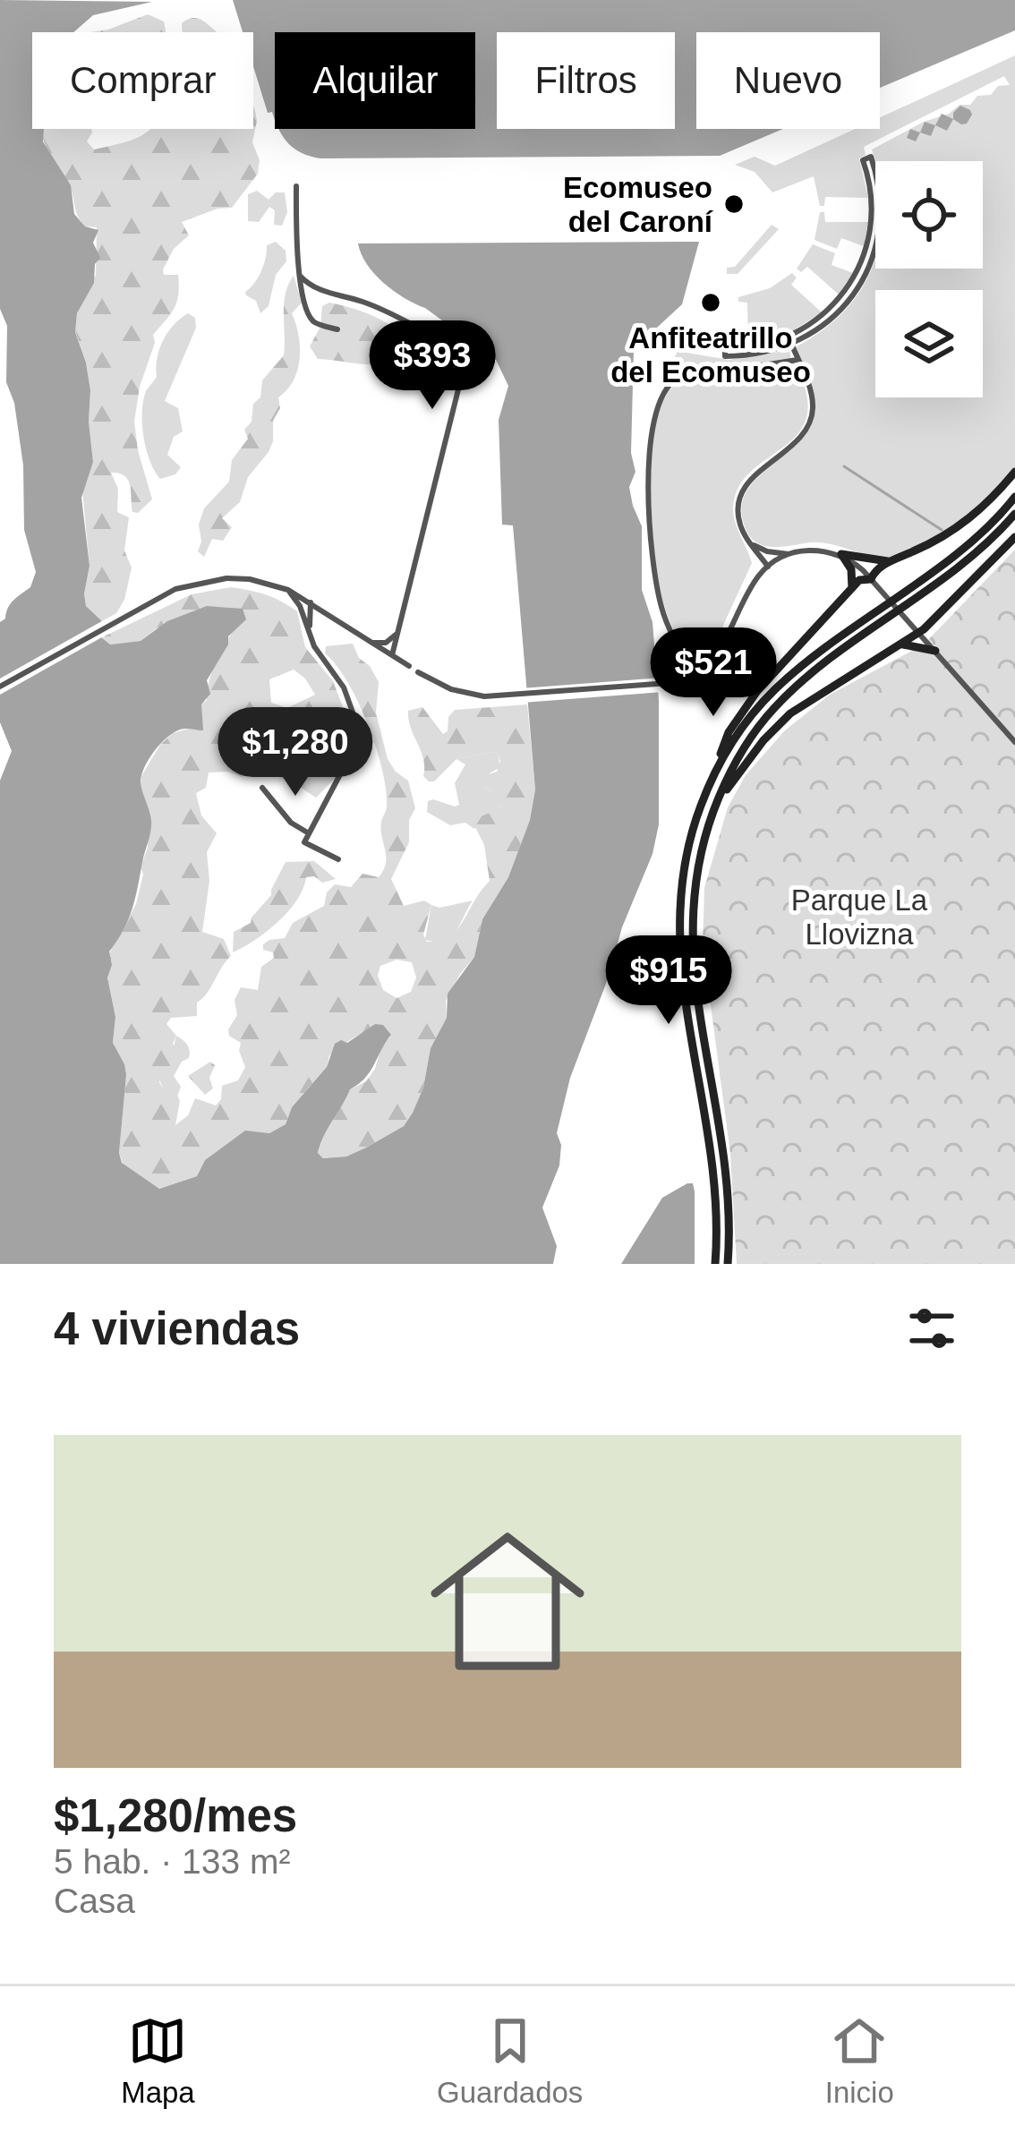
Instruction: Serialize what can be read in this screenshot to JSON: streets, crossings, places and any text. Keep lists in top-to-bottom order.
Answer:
{
  "parks": ["Parque La Llovizna"],
  "places": ["Ecomuseo del Caroní", "Anfiteatrillo del Ecomuseo"],
  "page": {
    "chip": [
      "Comprar",
      "Alquilar",
      "Filtros",
      "Nuevo"
    ],
    "price": [
      "$393",
      "$521",
      "$1,280",
      "$915"
    ],
    "heading": "4 viviendas",
    "list": [
      {
        "name": "$1,280/mes",
        "note": "5 hab. · 133 m² · Casa"
      }
    ],
    "tabs": ["Mapa", "Guardados", "Inicio"]
  }
}
